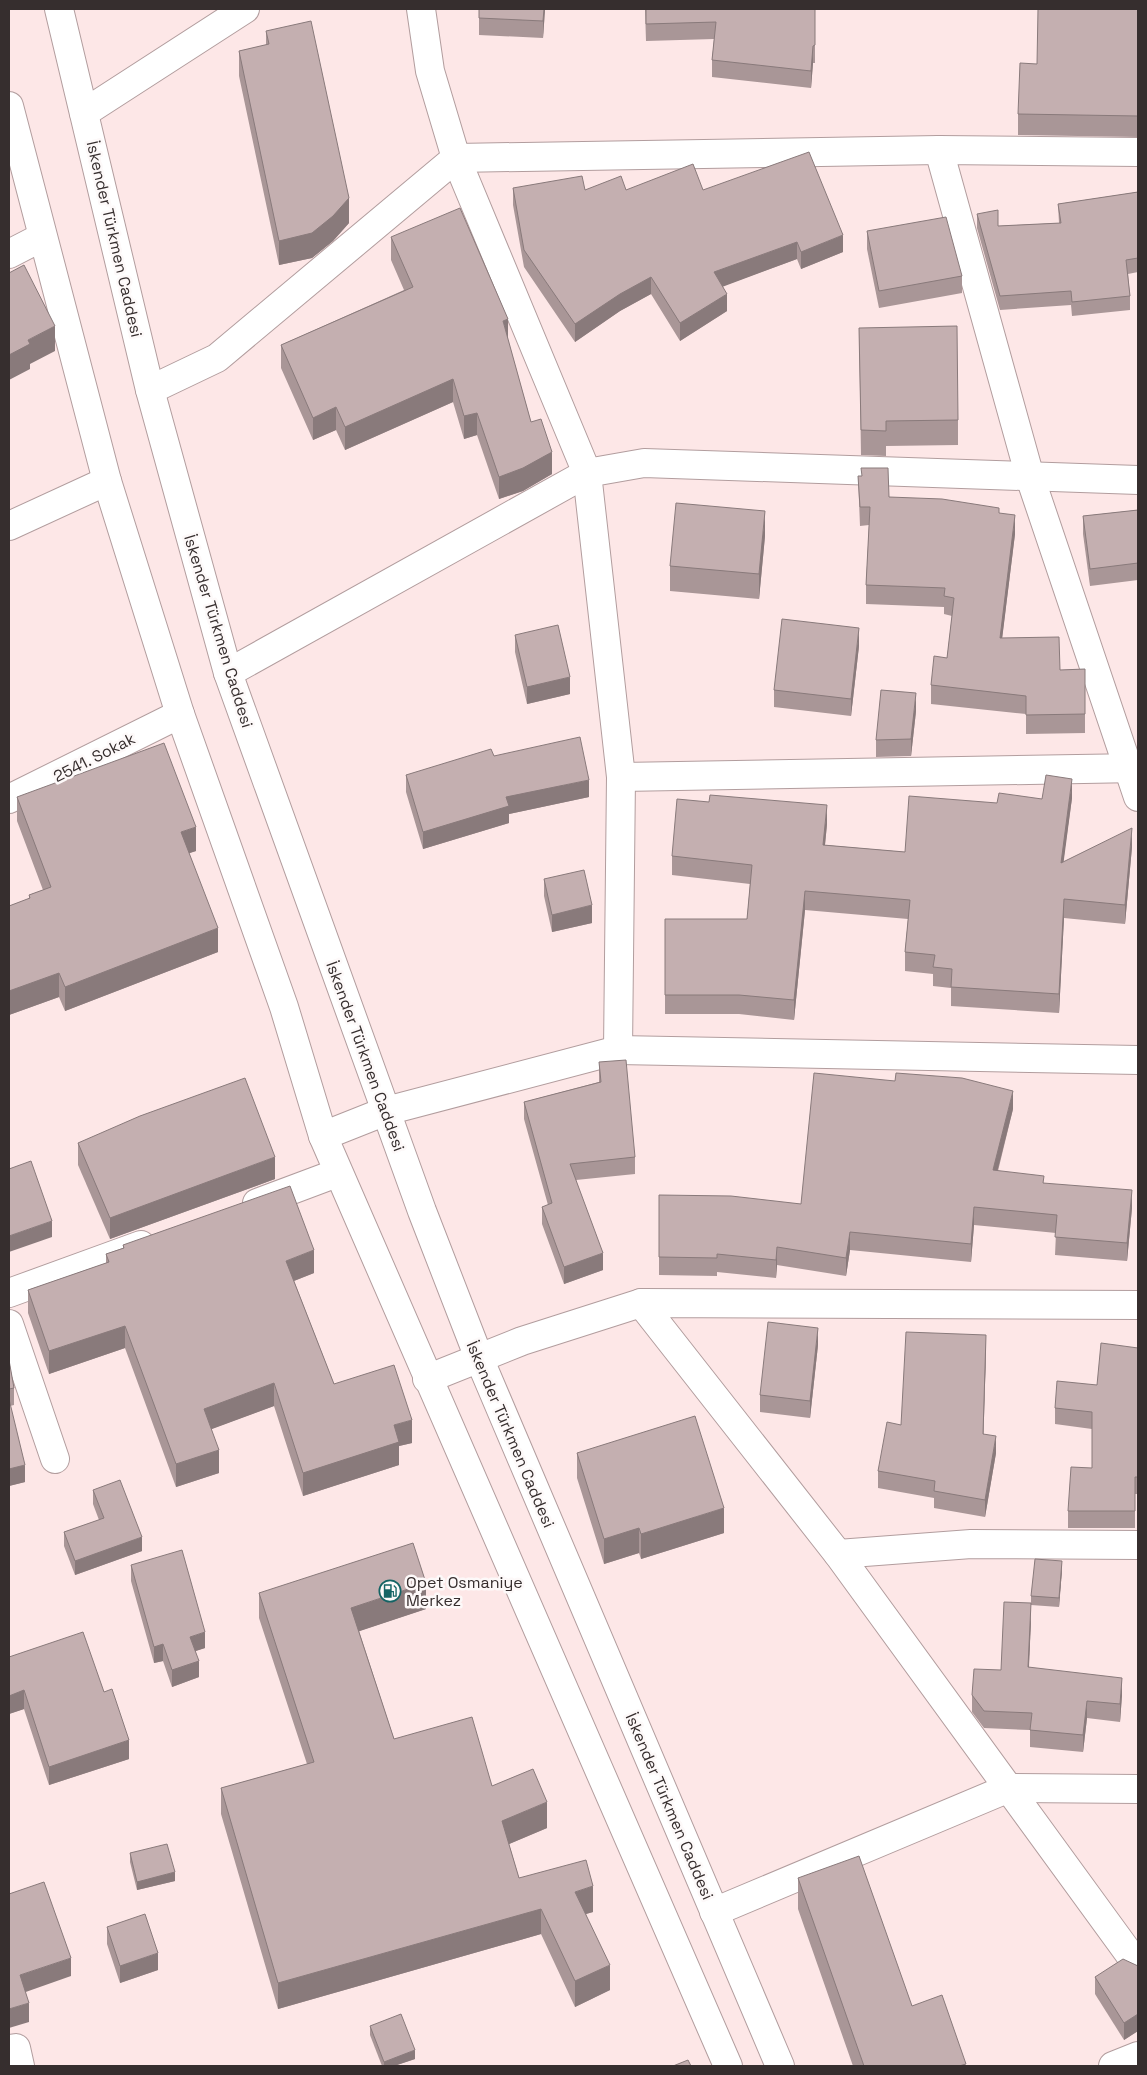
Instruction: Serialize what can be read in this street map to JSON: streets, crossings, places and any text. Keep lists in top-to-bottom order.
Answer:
{
  "streets": {
    "street": ["İskender Türkmen Caddesi", "2541. Sokak"]
  },
  "places": {
    "fuel station": ["Opet Osmaniye Merkez"]
  }
}
